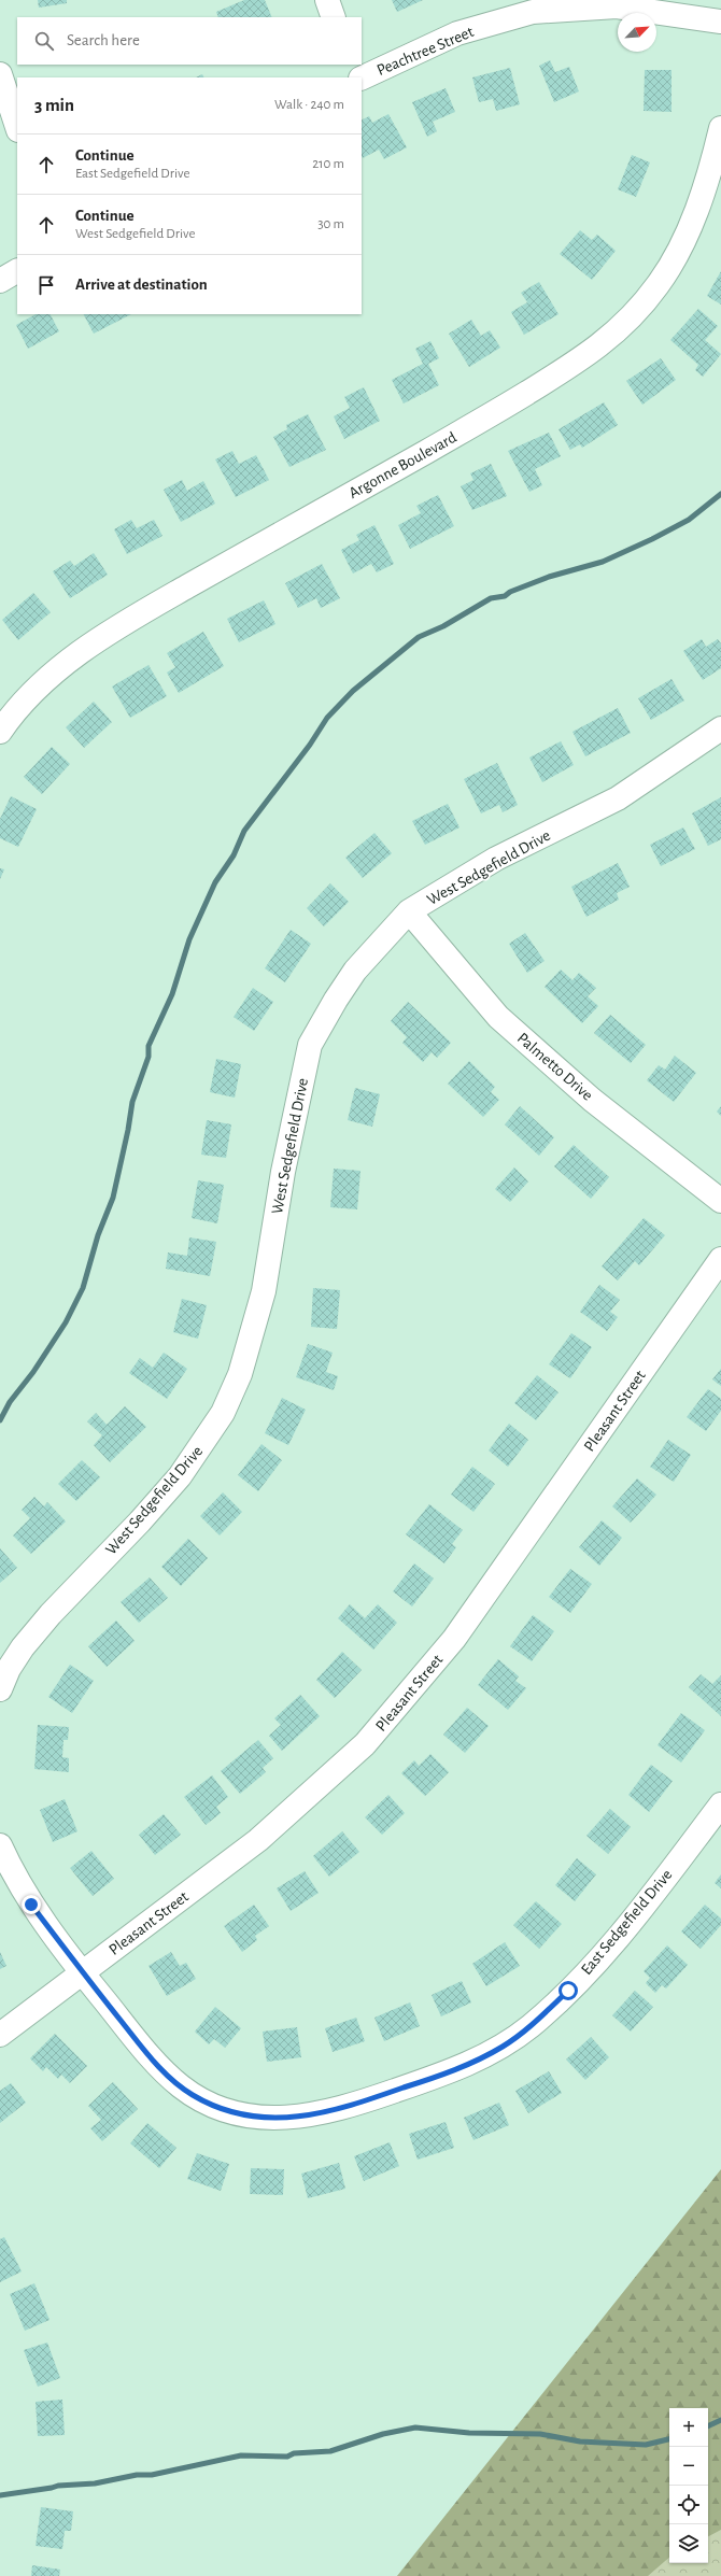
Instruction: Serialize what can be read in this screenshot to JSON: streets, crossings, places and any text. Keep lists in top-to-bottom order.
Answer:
{
  "streets": {
    "street": [
      "Peachtree Street",
      "Argonne Boulevard",
      "West Sedgefield Drive",
      "Palmetto Drive",
      "Pleasant Street",
      "East Sedgefield Drive"
    ]
  },
  "crossings": [
    ["West Sedgefield Drive", "Palmetto Drive"],
    ["Pleasant Street", "East Sedgefield Drive"]
  ],
  "north": "top right",
  "page": {
    "search": "Search here",
    "heading": ["3 min", "Walk · 240 m"],
    "list": [
      ["Continue", "East Sedgefield Drive", "210 m"],
      ["Continue", "West Sedgefield Drive", "30 m"],
      "Arrive at destination"
    ],
    "map_buttons": ["+", "−"]
  }
}
